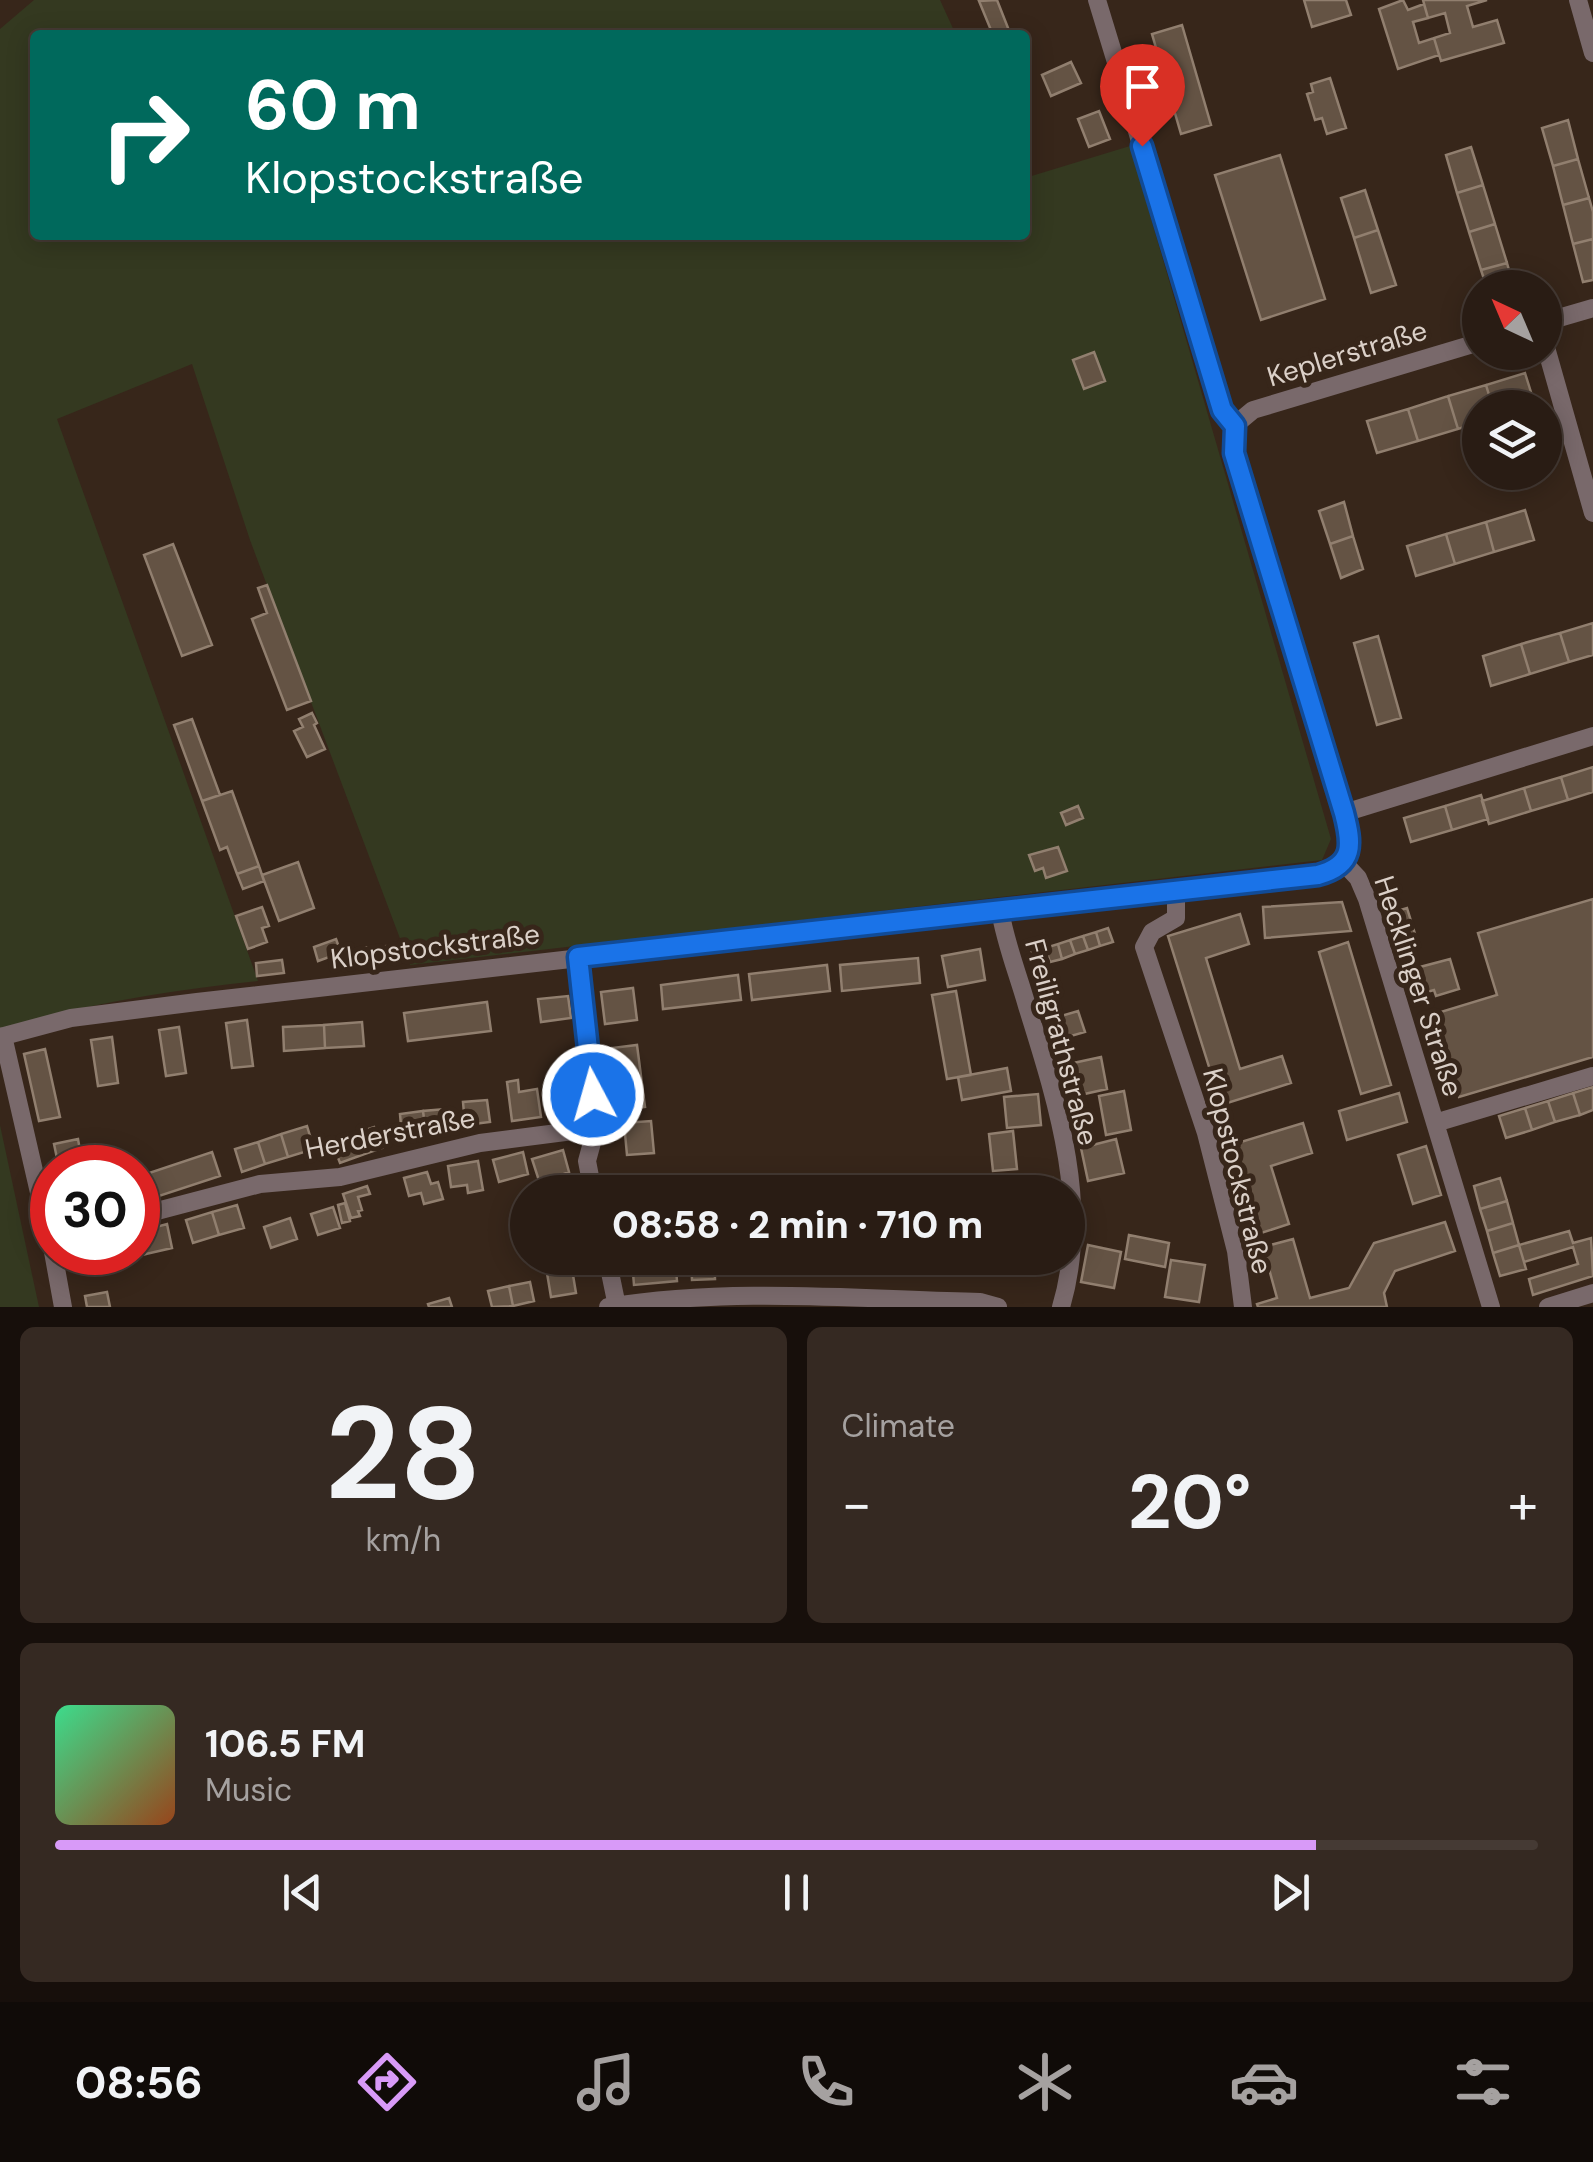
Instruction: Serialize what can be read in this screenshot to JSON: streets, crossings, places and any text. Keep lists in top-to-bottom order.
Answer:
{
  "streets": {
    "street": [
      "Keplerstraße",
      "Klopstockstraße",
      "Hecklinger Straße",
      "Freiligrathstraße",
      "Herderstraße"
    ]
  },
  "crossings": [
    ["Keplerstraße", "Hecklinger Straße"],
    ["Klopstockstraße", "Hecklinger Straße"],
    ["Klopstockstraße", "Freiligrathstraße"]
  ],
  "north": "top left",
  "page": {
    "turn": ["60 m", "Klopstockstraße"],
    "limit": "30",
    "trip": "08:58 · 2 min · 710 m",
    "tile": [
      ["28", "km/h"],
      "Climate"
    ],
    "heat": ["−", "20°", "+"],
    "song": ["106.5 FM", "Music"],
    "tabs": "08:56"
  }
}
